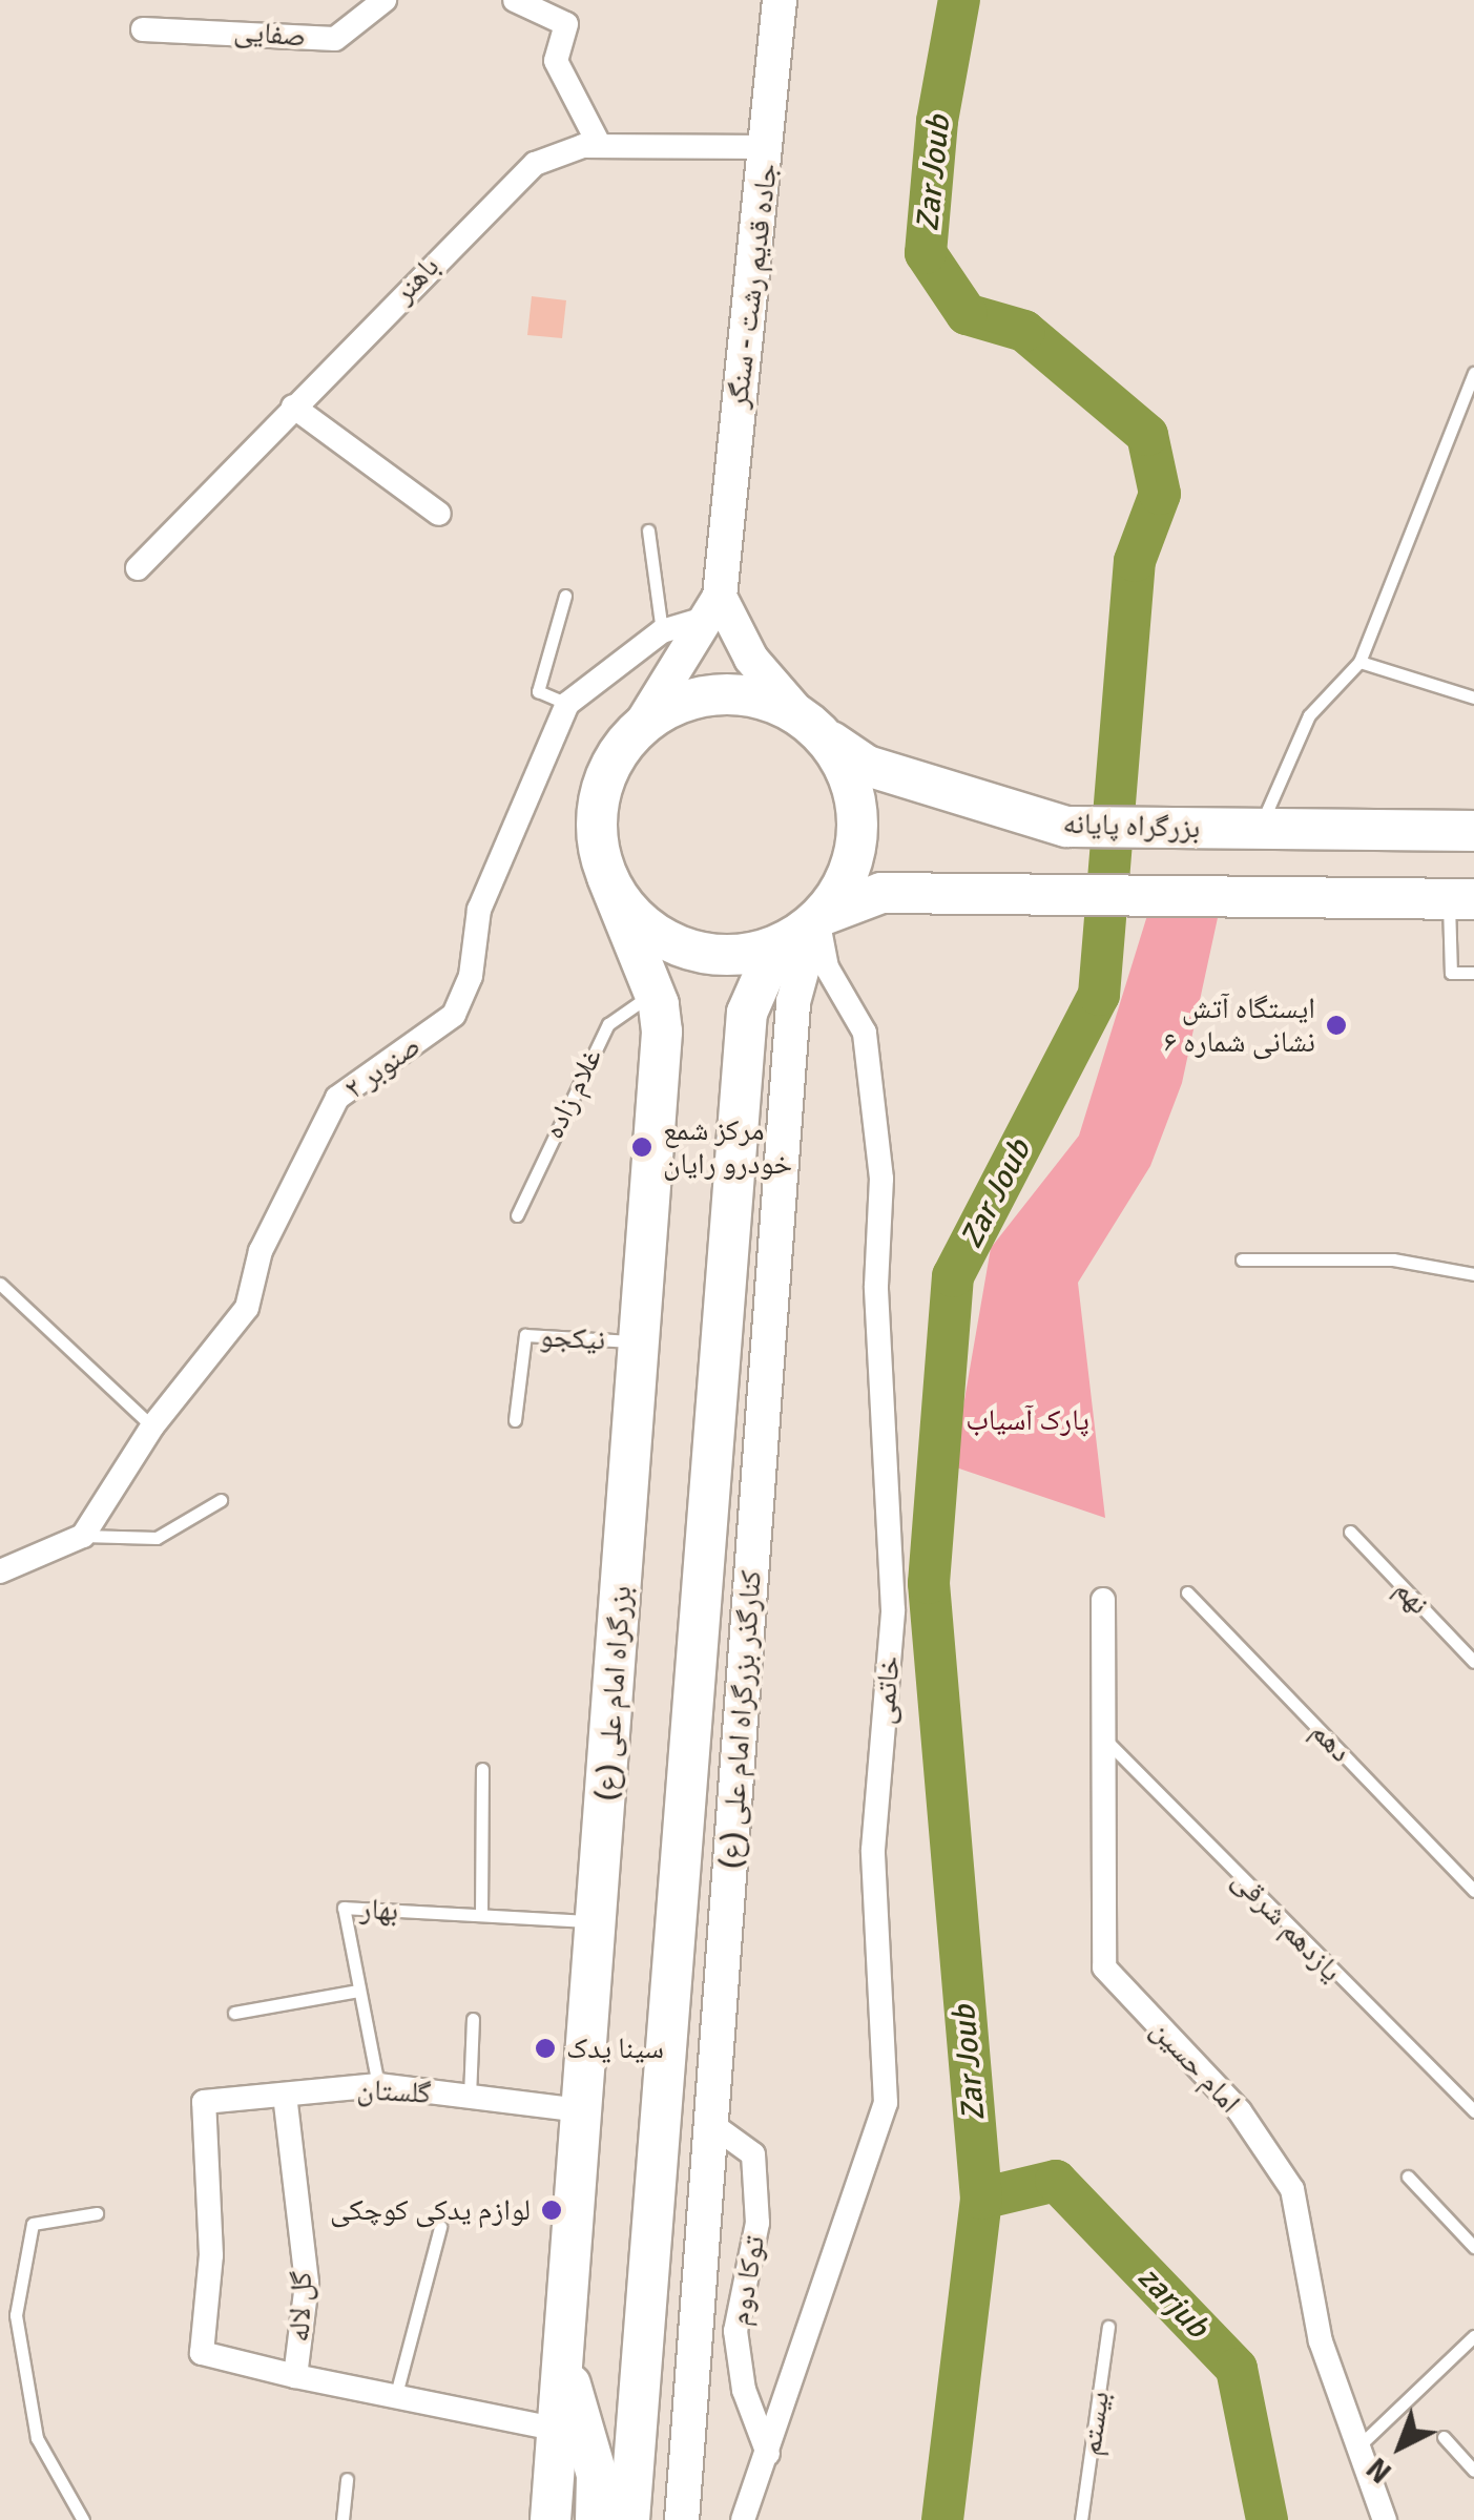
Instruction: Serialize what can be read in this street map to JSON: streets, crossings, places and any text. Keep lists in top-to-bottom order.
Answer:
{
  "streets": {
    "highway": ["بزرگراه پایانه", "بزرگراه امام علی (ع)"],
    "main road": ["جاده قدیم رشت - سنگر", "کنارگذر بزرگراه امام علی (ع)"],
    "street": [
      "صفایی",
      "باهنر",
      "صنوبر ۲",
      "خاتمی",
      "امام حسین",
      "گلستان",
      "توکا دوم",
      "گل لاله"
    ],
    "lane": [
      "غلام زاده",
      "نیکجو",
      "نهم",
      "دهم",
      "بهار",
      "یازدهم شرقی",
      "بیستم"
    ]
  },
  "crossings": [
    ["باهنر", "جاده قدیم رشت - سنگر"],
    ["جاده قدیم رشت - سنگر", "صنوبر ۲"],
    ["بزرگراه پایانه", "خاتمی"],
    ["بزرگراه پایانه", "بزرگراه امام علی (ع)"],
    ["بزرگراه پایانه", "کنارگذر بزرگراه امام علی (ع)"],
    ["غلام زاده", "بزرگراه امام علی (ع)"],
    ["نیکجو", "بزرگراه امام علی (ع)"],
    ["خاتمی", "بزرگراه امام علی (ع)"],
    ["خاتمی", "کنارگذر بزرگراه امام علی (ع)"],
    ["خاتمی", "توکا دوم"],
    ["بزرگراه امام علی (ع)", "کنارگذر بزرگراه امام علی (ع)"],
    ["بزرگراه امام علی (ع)", "بهار"],
    ["بزرگراه امام علی (ع)", "گلستان"],
    ["بزرگراه امام علی (ع)", "گل لاله"],
    ["کنارگذر بزرگراه امام علی (ع)", "توکا دوم"],
    ["بهار", "گلستان"],
    ["یازدهم شرقی", "امام حسین"],
    ["گلستان", "گل لاله"]
  ],
  "water": ["Zar Joub", "zarjub"],
  "parks": ["پارک آسیاب"],
  "places": [
    "ایستگاه آتش نشانی شماره ۶",
    "مرکز شمع خودرو رایان",
    "سینا یدک",
    "لوازم یدکی کوچکی"
  ],
  "north": "bottom left"
}
